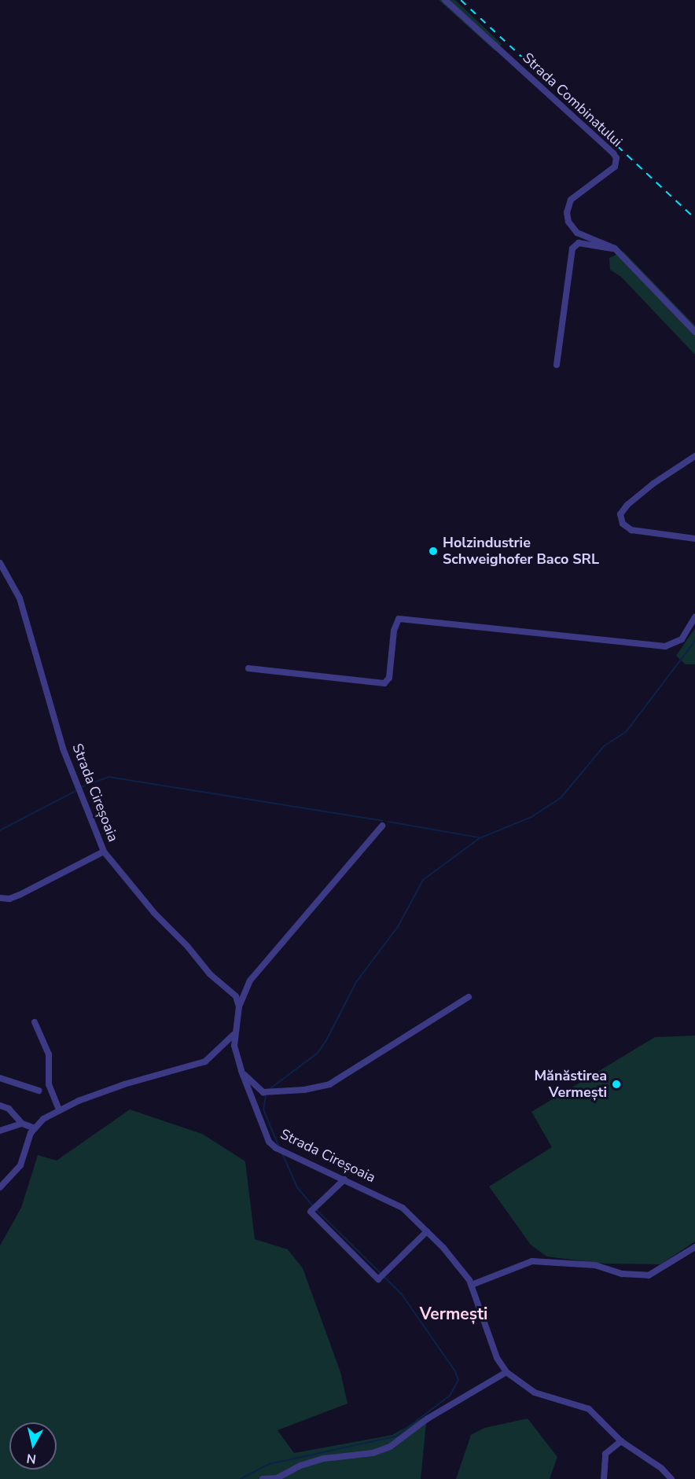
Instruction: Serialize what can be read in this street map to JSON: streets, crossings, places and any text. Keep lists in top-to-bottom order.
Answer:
{
  "streets": {
    "street": ["Strada Combinatului", "Strada Cireșoaia"]
  },
  "districts": ["Vermești"],
  "places": ["Holzindustrie Schweighofer Baco SRL", "Mănăstirea Vermești"],
  "north": "bottom"
}
